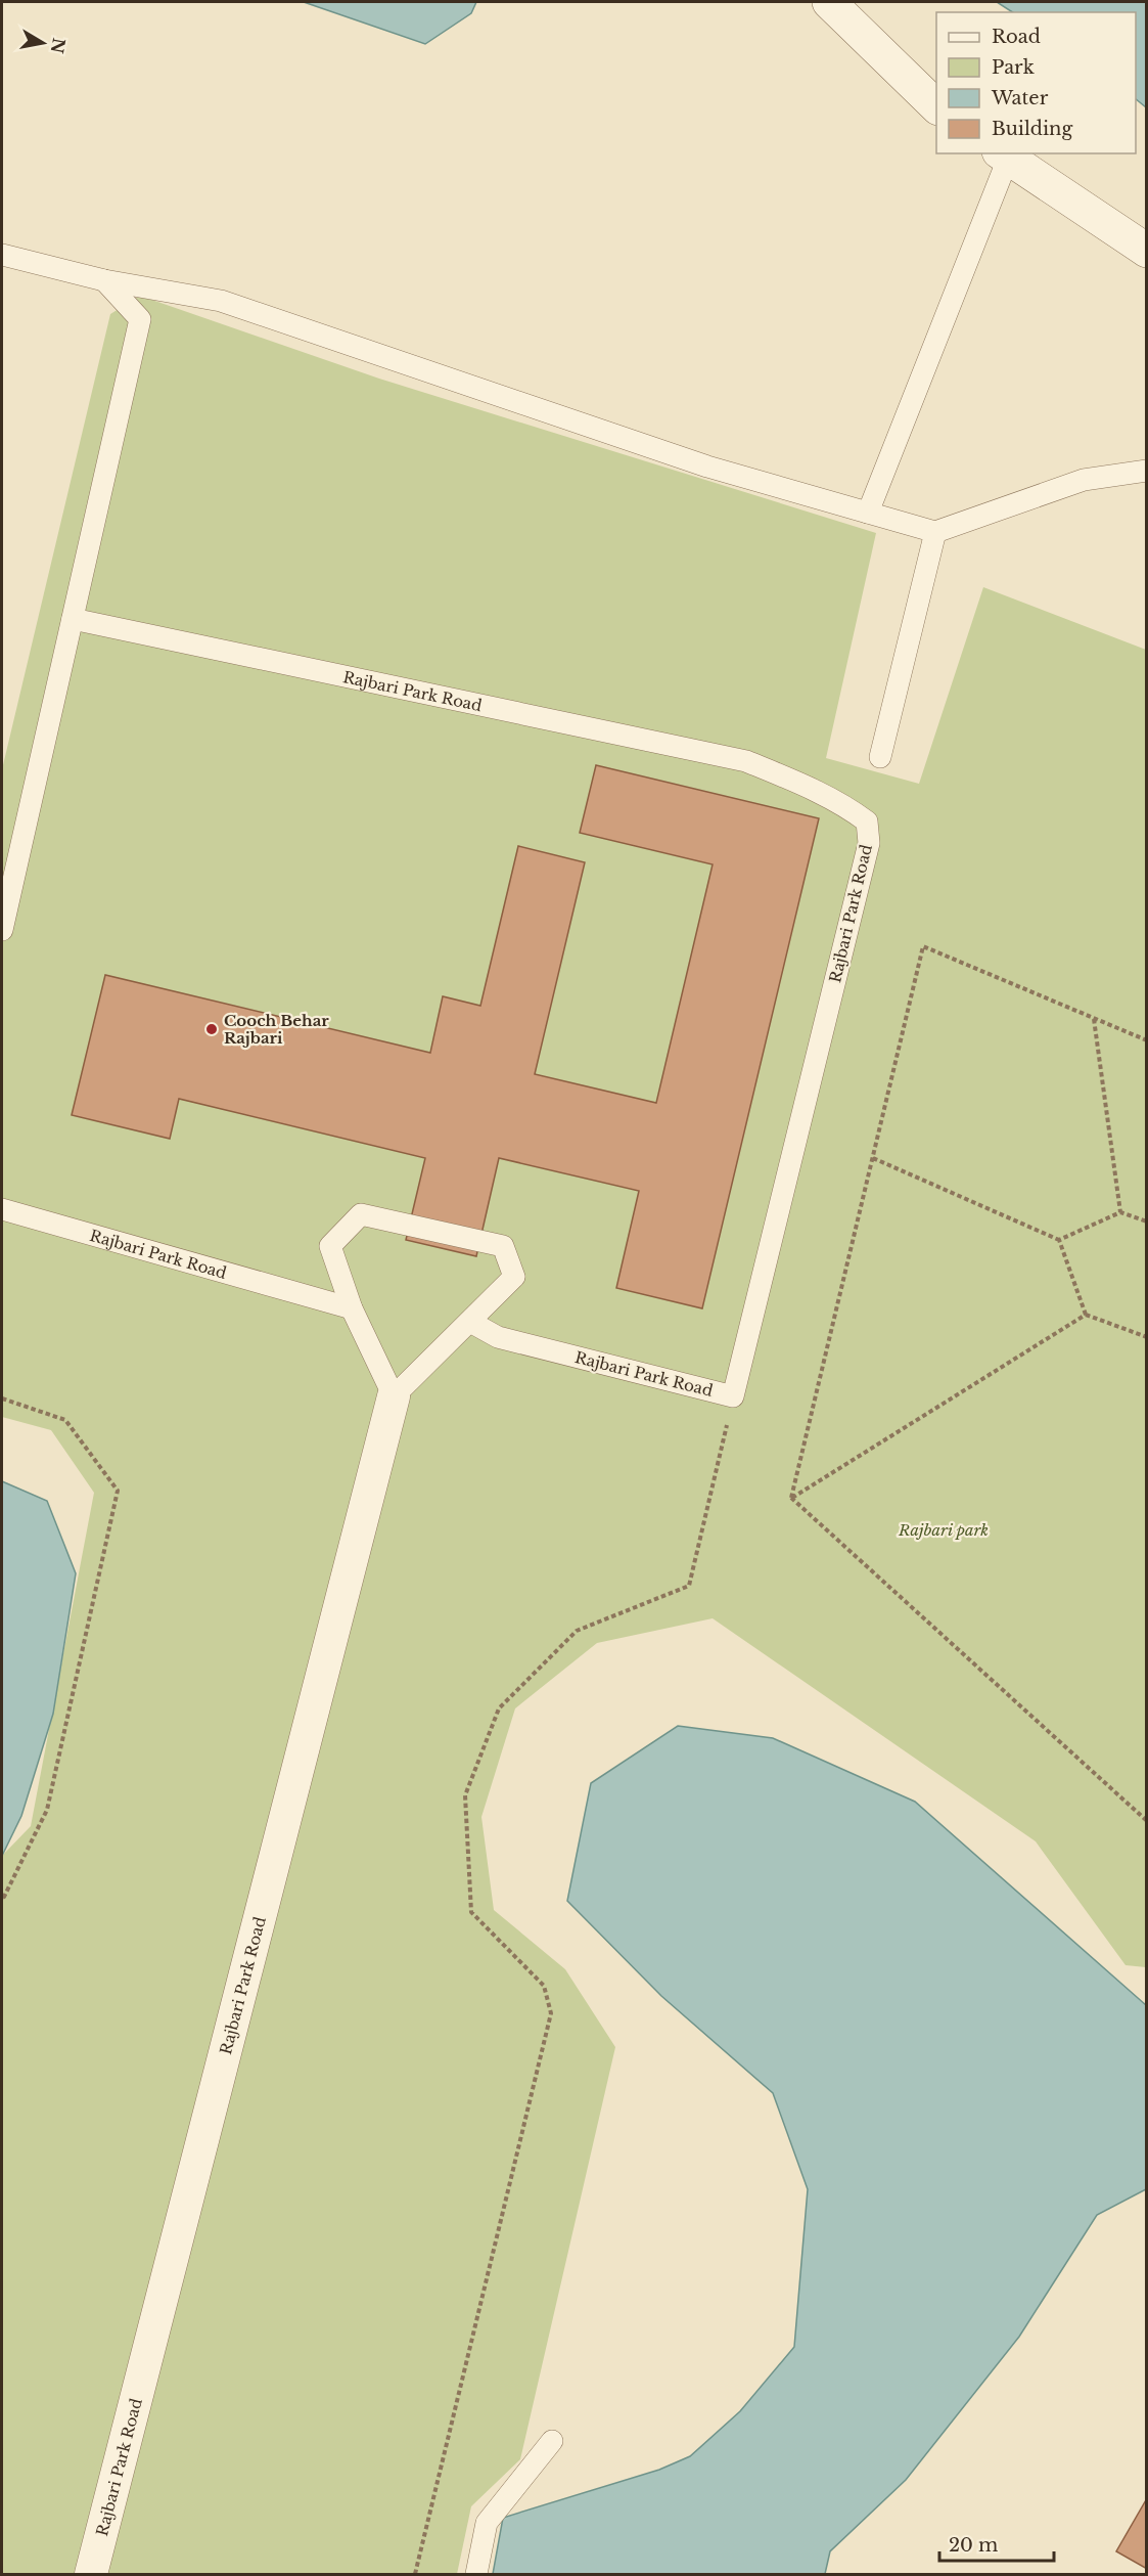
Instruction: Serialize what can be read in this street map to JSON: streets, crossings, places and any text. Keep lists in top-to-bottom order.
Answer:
{
  "streets": {
    "street": ["Rajbari Park Road"]
  },
  "parks": ["Rajbari park"],
  "places": ["Cooch Behar Rajbari"],
  "legend": [
    "Road",
    "Park",
    "Water",
    "Building"
  ],
  "scale_bar": "20 m",
  "north": "right"
}
